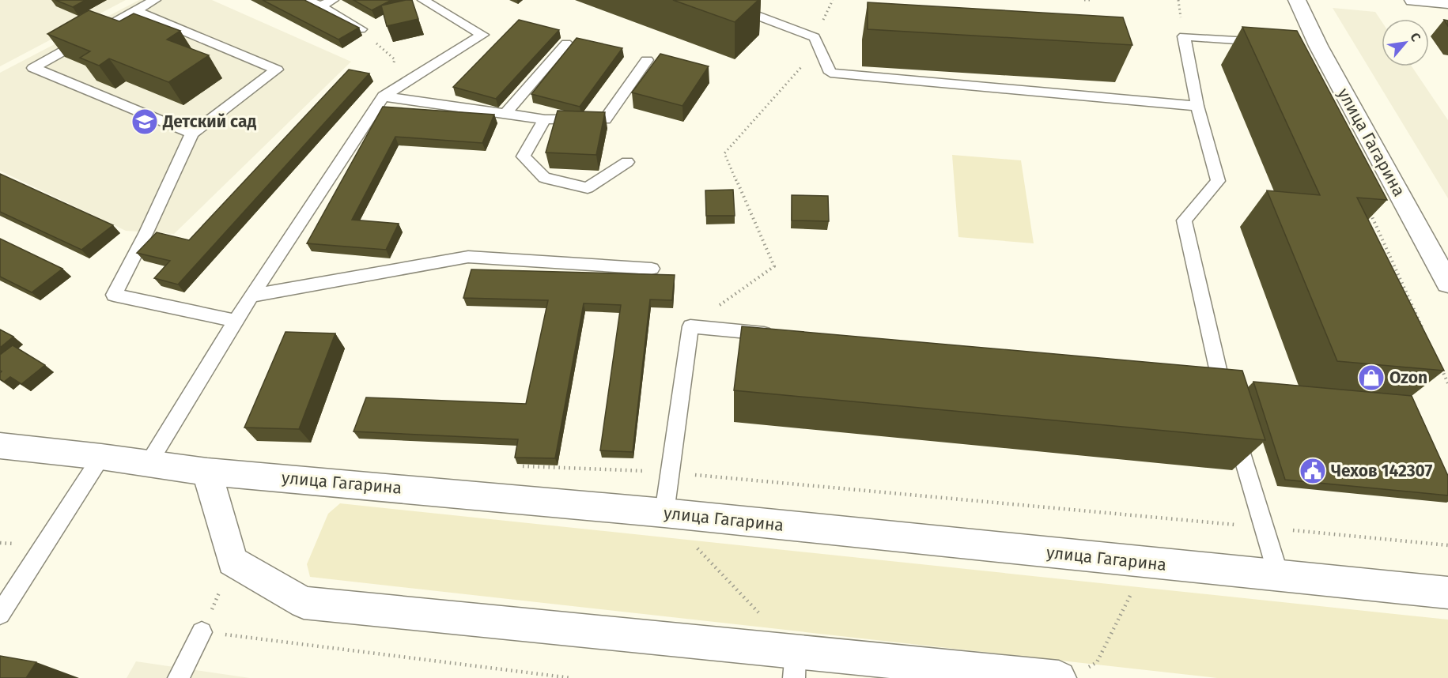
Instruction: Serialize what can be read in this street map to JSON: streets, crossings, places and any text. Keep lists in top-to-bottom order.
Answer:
{
  "streets": {
    "street": ["улица Гагарина"]
  },
  "places": {
    "school or university": ["Детский сад"],
    "shop": ["Ozon"],
    "public building": ["Чехов 142307"]
  },
  "north": "top right"
}
